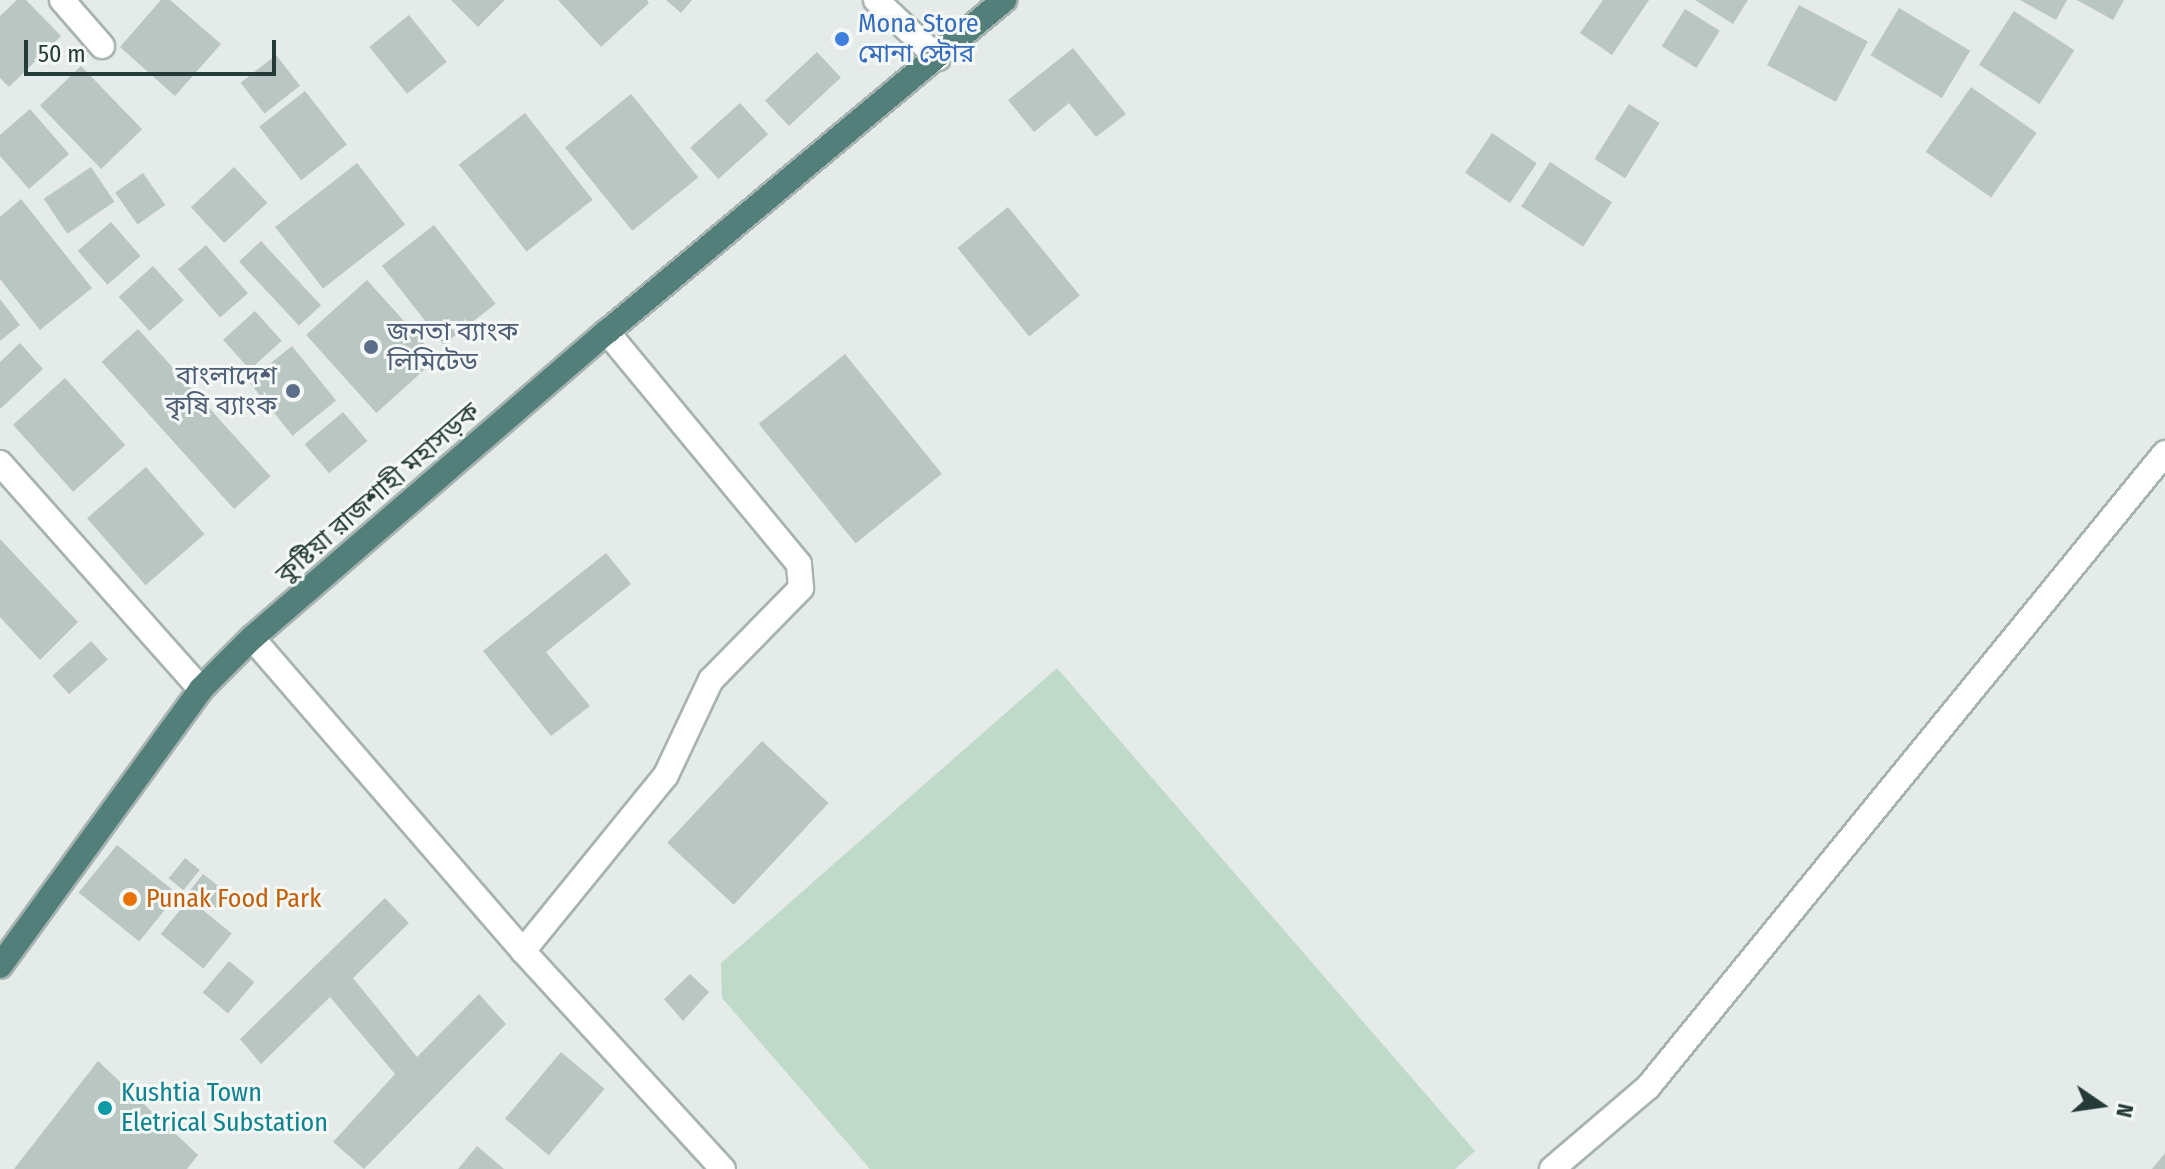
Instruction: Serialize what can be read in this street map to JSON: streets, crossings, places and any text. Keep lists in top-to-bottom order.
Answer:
{
  "streets": {
    "highway": ["কুষ্টিয়া রাজশাহী মহাসড়ক"]
  },
  "places": [
    "Mona Store মোনা স্টোর",
    "জনতা ব্যাংক লিমিটেড",
    "বাংলাদেশ কৃষি ব্যাংক",
    "Punak Food Park",
    "Kushtia Town Eletrical Substation"
  ],
  "scale_bar": "50 m",
  "north": "right"
}
